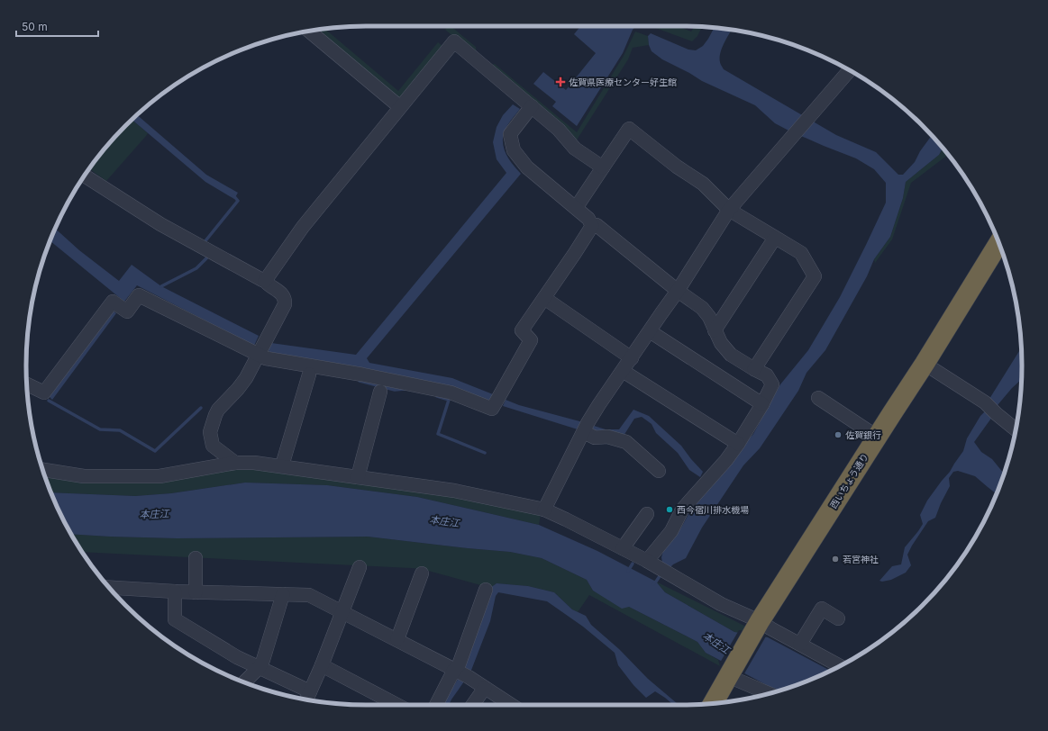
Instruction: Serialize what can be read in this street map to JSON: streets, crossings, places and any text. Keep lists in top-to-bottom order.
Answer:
{
  "streets": {
    "highway": ["西いちょう通り"]
  },
  "water": ["本庄江"],
  "places": {
    "health": ["佐賀県医療センター好生館"],
    "other": ["佐賀銀行", "西今宿川排水機場", "若宮神社"]
  },
  "scale_bar": "50 m"
}
